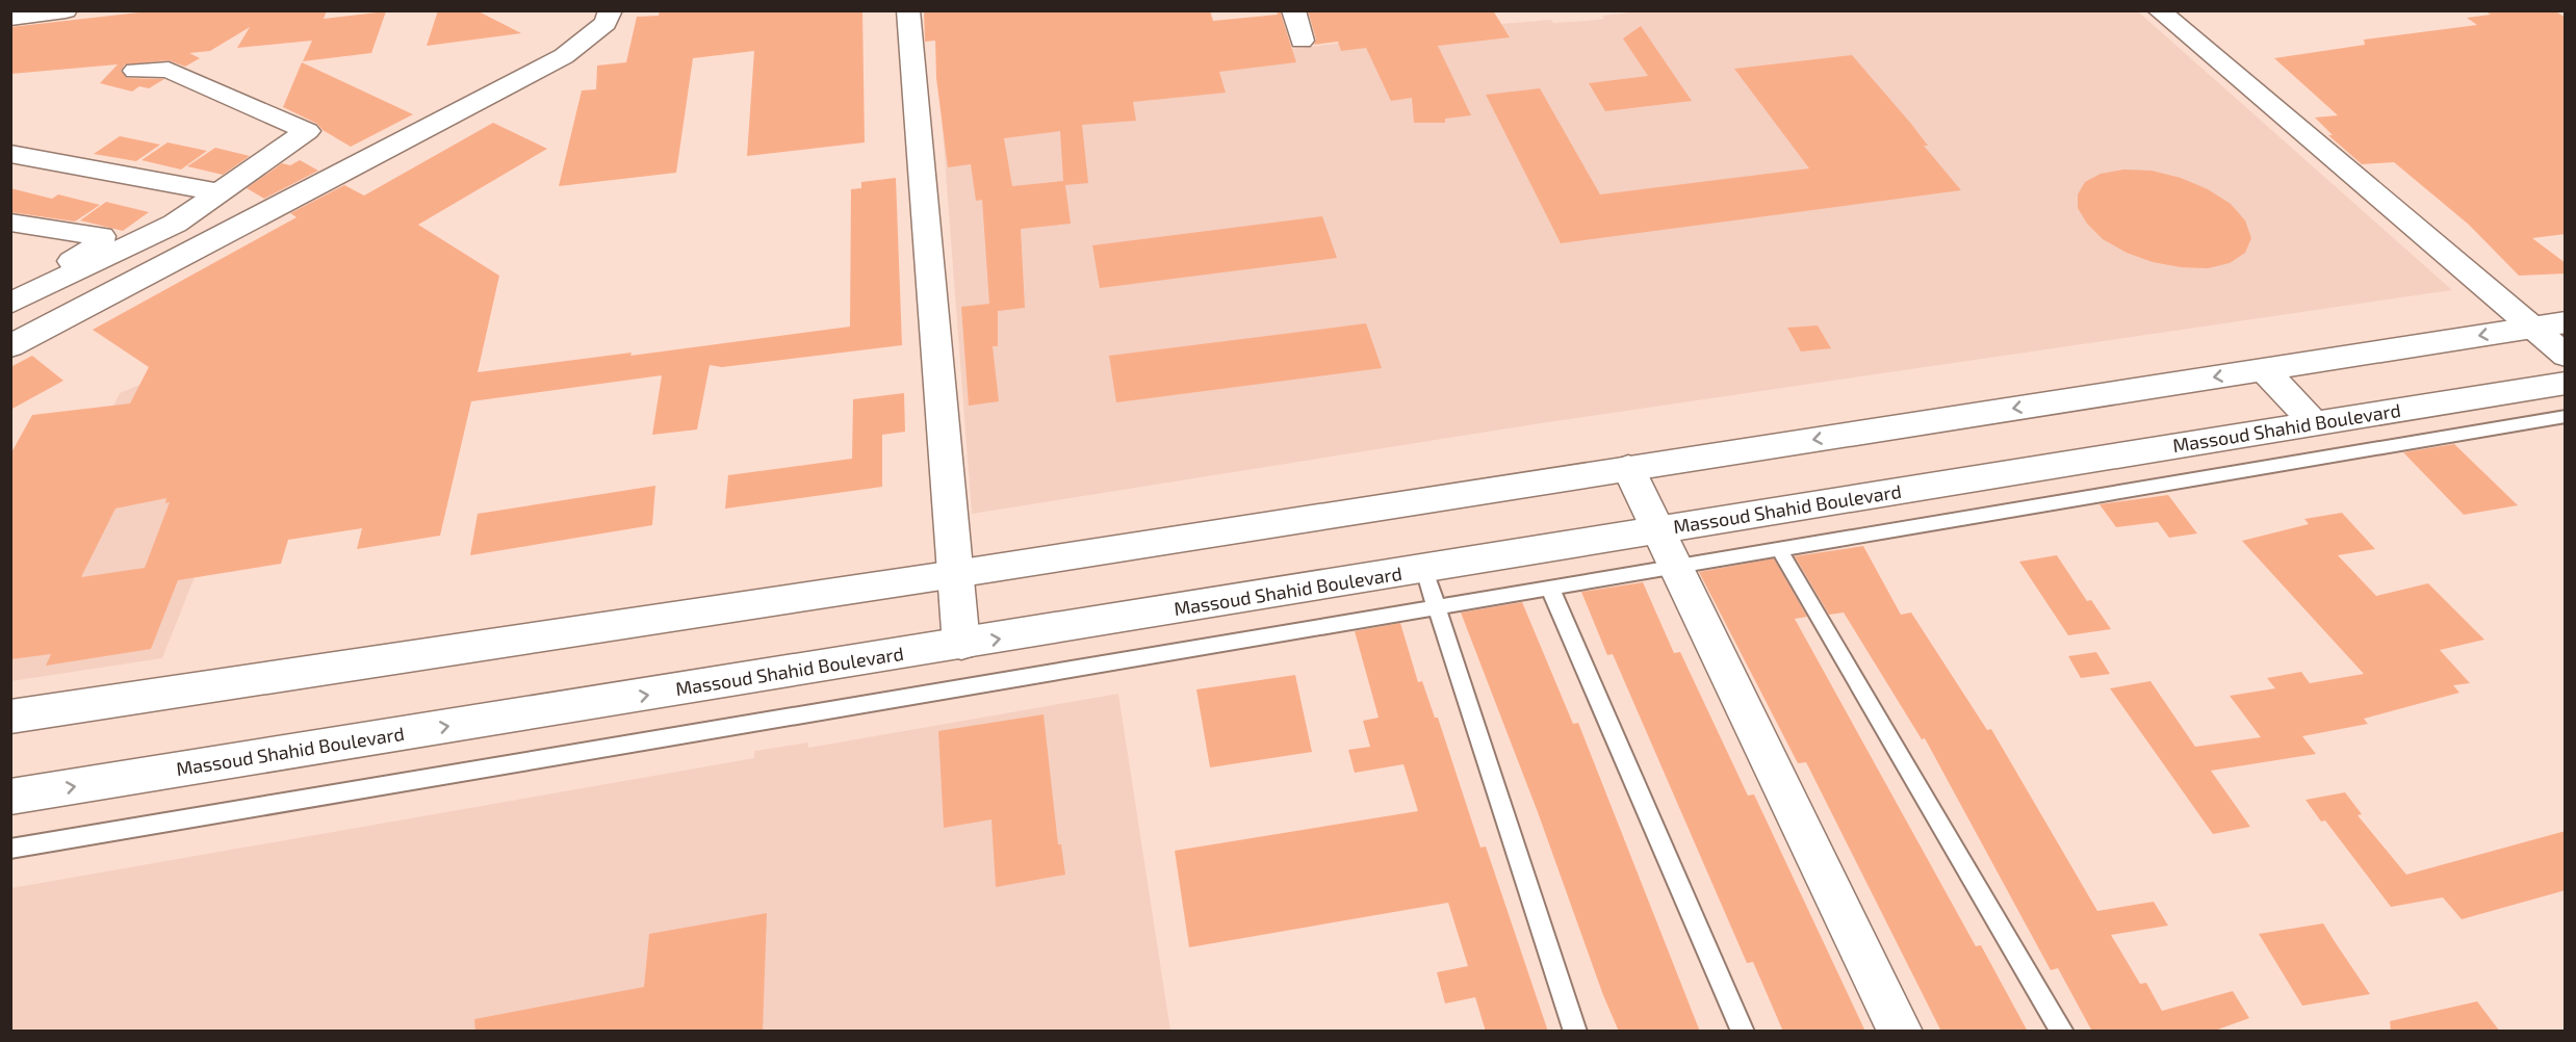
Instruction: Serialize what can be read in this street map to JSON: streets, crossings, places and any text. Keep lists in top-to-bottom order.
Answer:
{
  "streets": {
    "main road": ["Massoud Shahid Boulevard"]
  }
}
